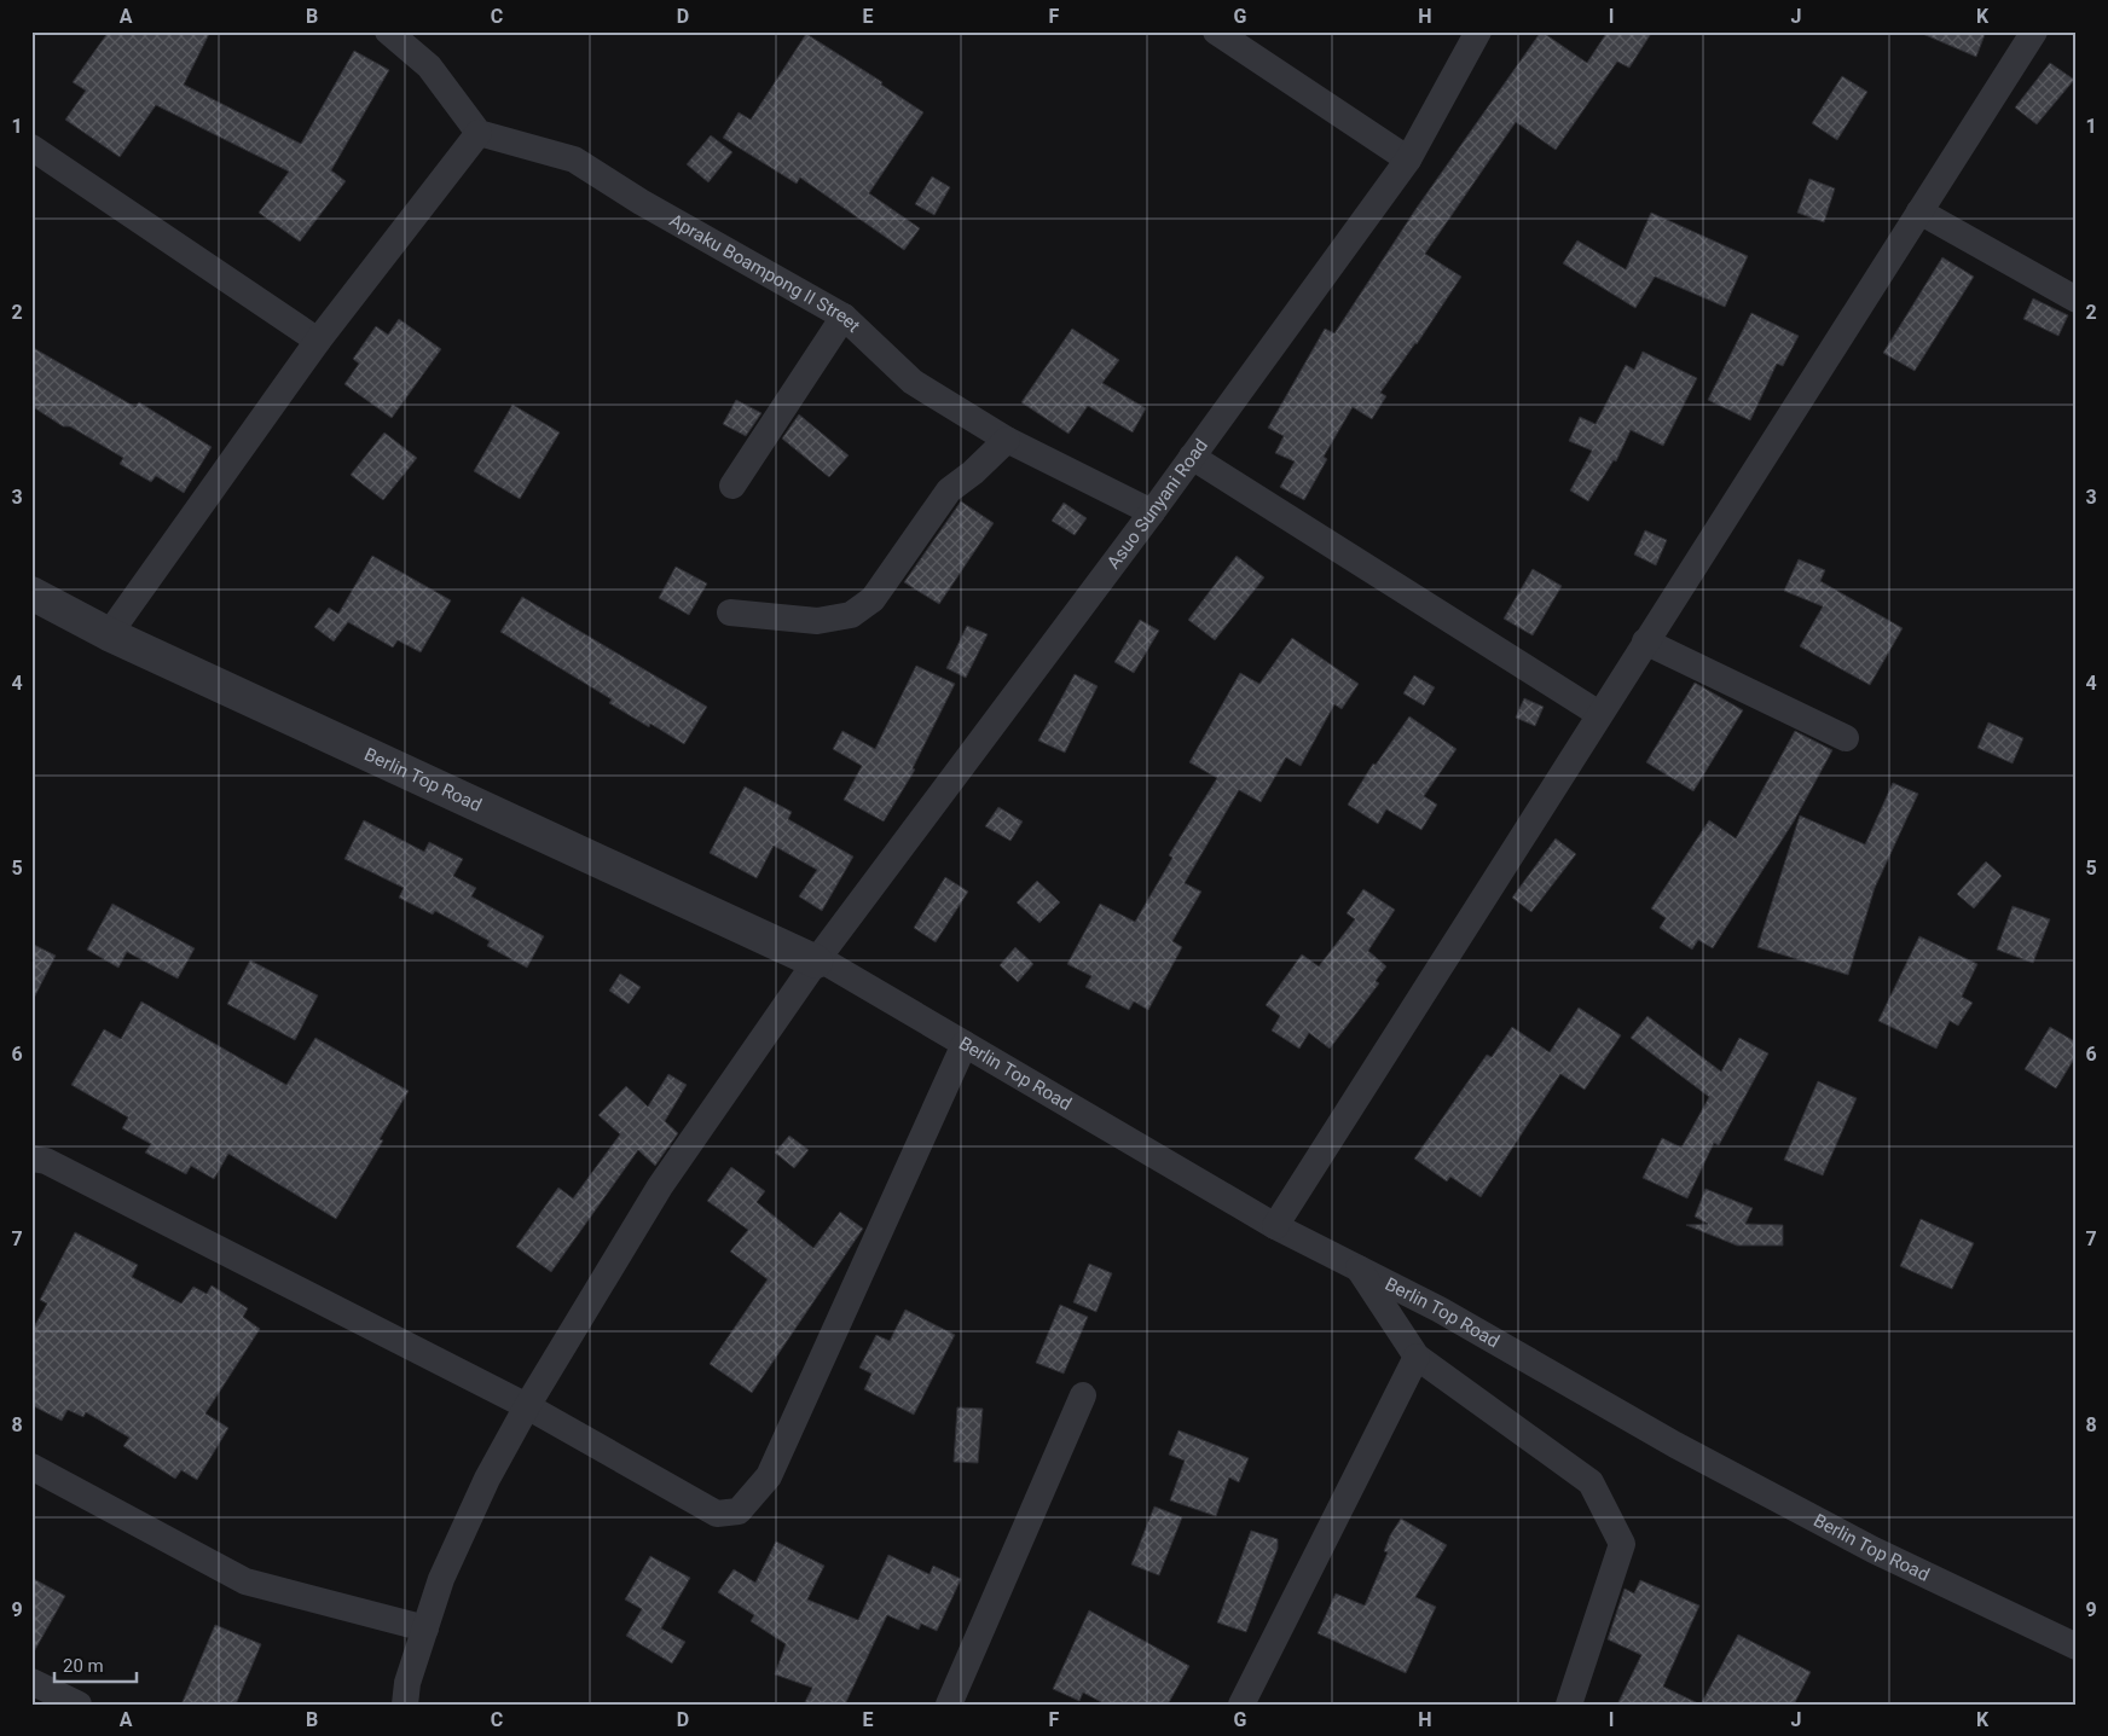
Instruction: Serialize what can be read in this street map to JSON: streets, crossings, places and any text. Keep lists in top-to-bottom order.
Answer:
{
  "streets": {
    "street": ["Apraku Boampong II Street", "Asuo Sunyani Road", "Berlin Top Road"]
  },
  "crossings": [
    ["Apraku Boampong II Street", "Asuo Sunyani Road"],
    ["Asuo Sunyani Road", "Berlin Top Road"]
  ],
  "scale_bar": "20 m",
  "grid": {
    "columns": [
      "A",
      "B",
      "C",
      "D",
      "E",
      "F",
      "G",
      "H",
      "I",
      "J",
      "K"
    ],
    "rows": [
      "1",
      "2",
      "3",
      "4",
      "5",
      "6",
      "7",
      "8",
      "9"
    ]
  }
}
